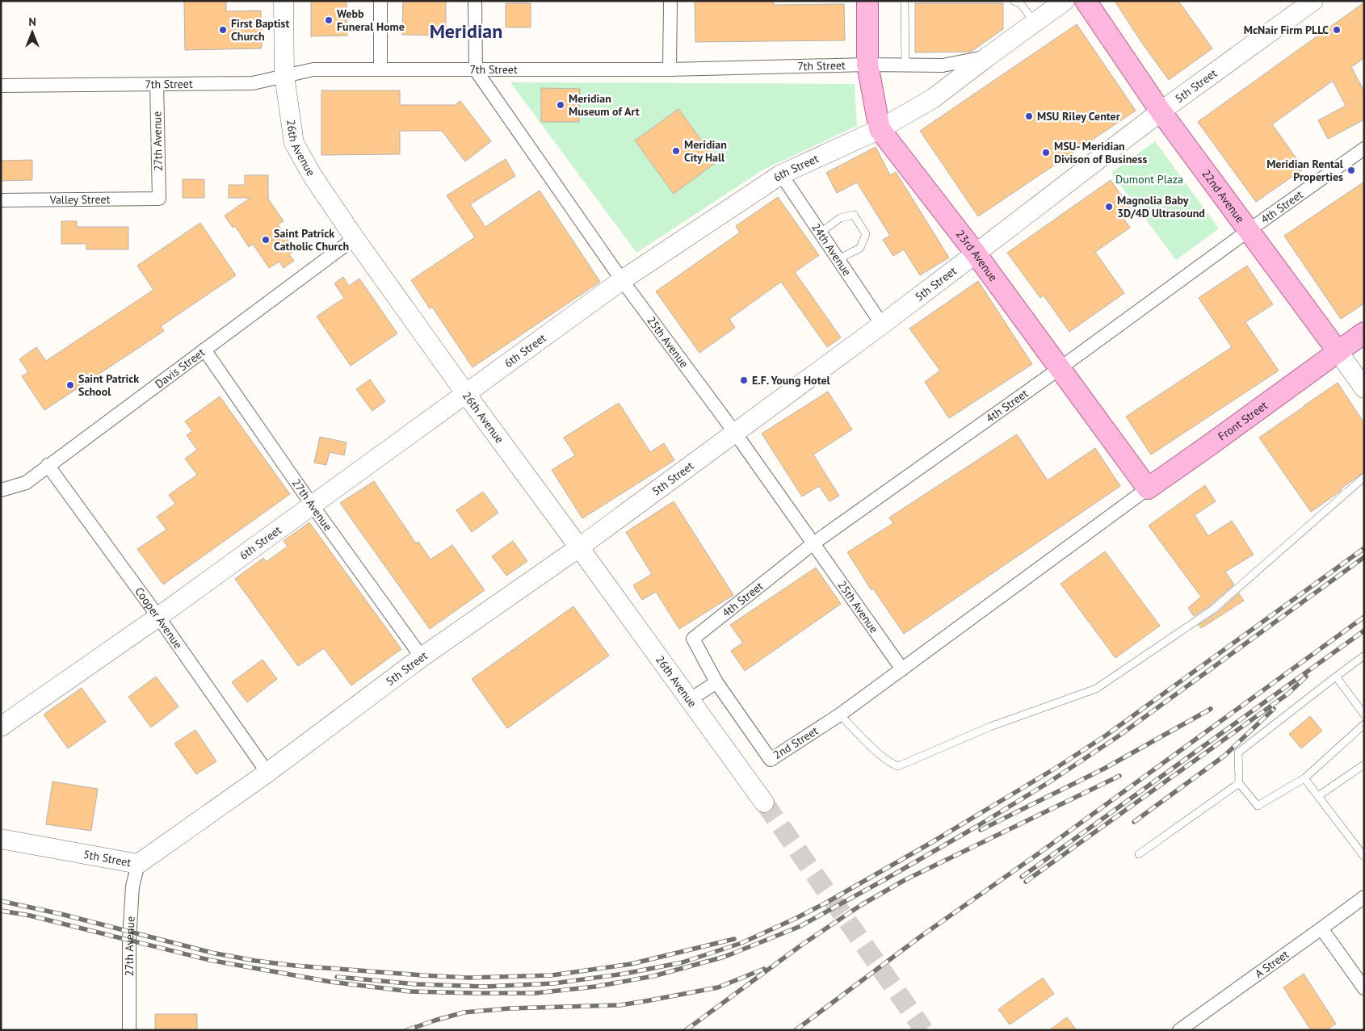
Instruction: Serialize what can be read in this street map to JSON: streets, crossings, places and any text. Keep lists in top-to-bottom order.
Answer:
{
  "streets": {
    "main road": ["22nd Avenue", "23rd Avenue", "Front Street"],
    "street": [
      "7th Street",
      "5th Street",
      "27th Avenue",
      "26th Avenue",
      "6th Street",
      "Valley Street",
      "4th Street",
      "24th Avenue",
      "25th Avenue",
      "Davis Street",
      "Cooper Avenue",
      "2nd Street",
      "A Street"
    ]
  },
  "crossings": [
    ["7th Street", "27th Avenue"],
    ["7th Street", "26th Avenue"],
    ["7th Street", "6th Street"],
    ["7th Street", "23rd Avenue"],
    ["7th Street", "25th Avenue"],
    ["5th Street", "27th Avenue"],
    ["5th Street", "26th Avenue"],
    ["5th Street", "22nd Avenue"],
    ["5th Street", "24th Avenue"],
    ["5th Street", "23rd Avenue"],
    ["5th Street", "25th Avenue"],
    ["5th Street", "Cooper Avenue"],
    ["27th Avenue", "6th Street"],
    ["27th Avenue", "Valley Street"],
    ["27th Avenue", "Davis Street"],
    ["26th Avenue", "6th Street"],
    ["26th Avenue", "Davis Street"],
    ["6th Street", "24th Avenue"],
    ["6th Street", "23rd Avenue"],
    ["6th Street", "25th Avenue"],
    ["6th Street", "Cooper Avenue"],
    ["22nd Avenue", "4th Street"],
    ["22nd Avenue", "Front Street"],
    ["4th Street", "23rd Avenue"],
    ["4th Street", "25th Avenue"],
    ["4th Street", "2nd Street"],
    ["23rd Avenue", "Front Street"],
    ["23rd Avenue", "2nd Street"],
    ["25th Avenue", "2nd Street"],
    ["Davis Street", "Cooper Avenue"],
    ["Front Street", "2nd Street"]
  ],
  "districts": ["Meridian"],
  "parks": ["Dumont Plaza"],
  "places": [
    "Webb Funeral Home",
    "First Baptist Church",
    "McNair Firm PLLC",
    "Meridian Museum of Art",
    "MSU Riley Center",
    "Meridian City Hall",
    "MSU- Meridian Divison of Business",
    "Meridian Rental Properties",
    "Magnolia Baby 3D/4D Ultrasound",
    "Saint Patrick Catholic Church",
    "E.F. Young Hotel",
    "Saint Patrick School"
  ],
  "north": "top"
}
